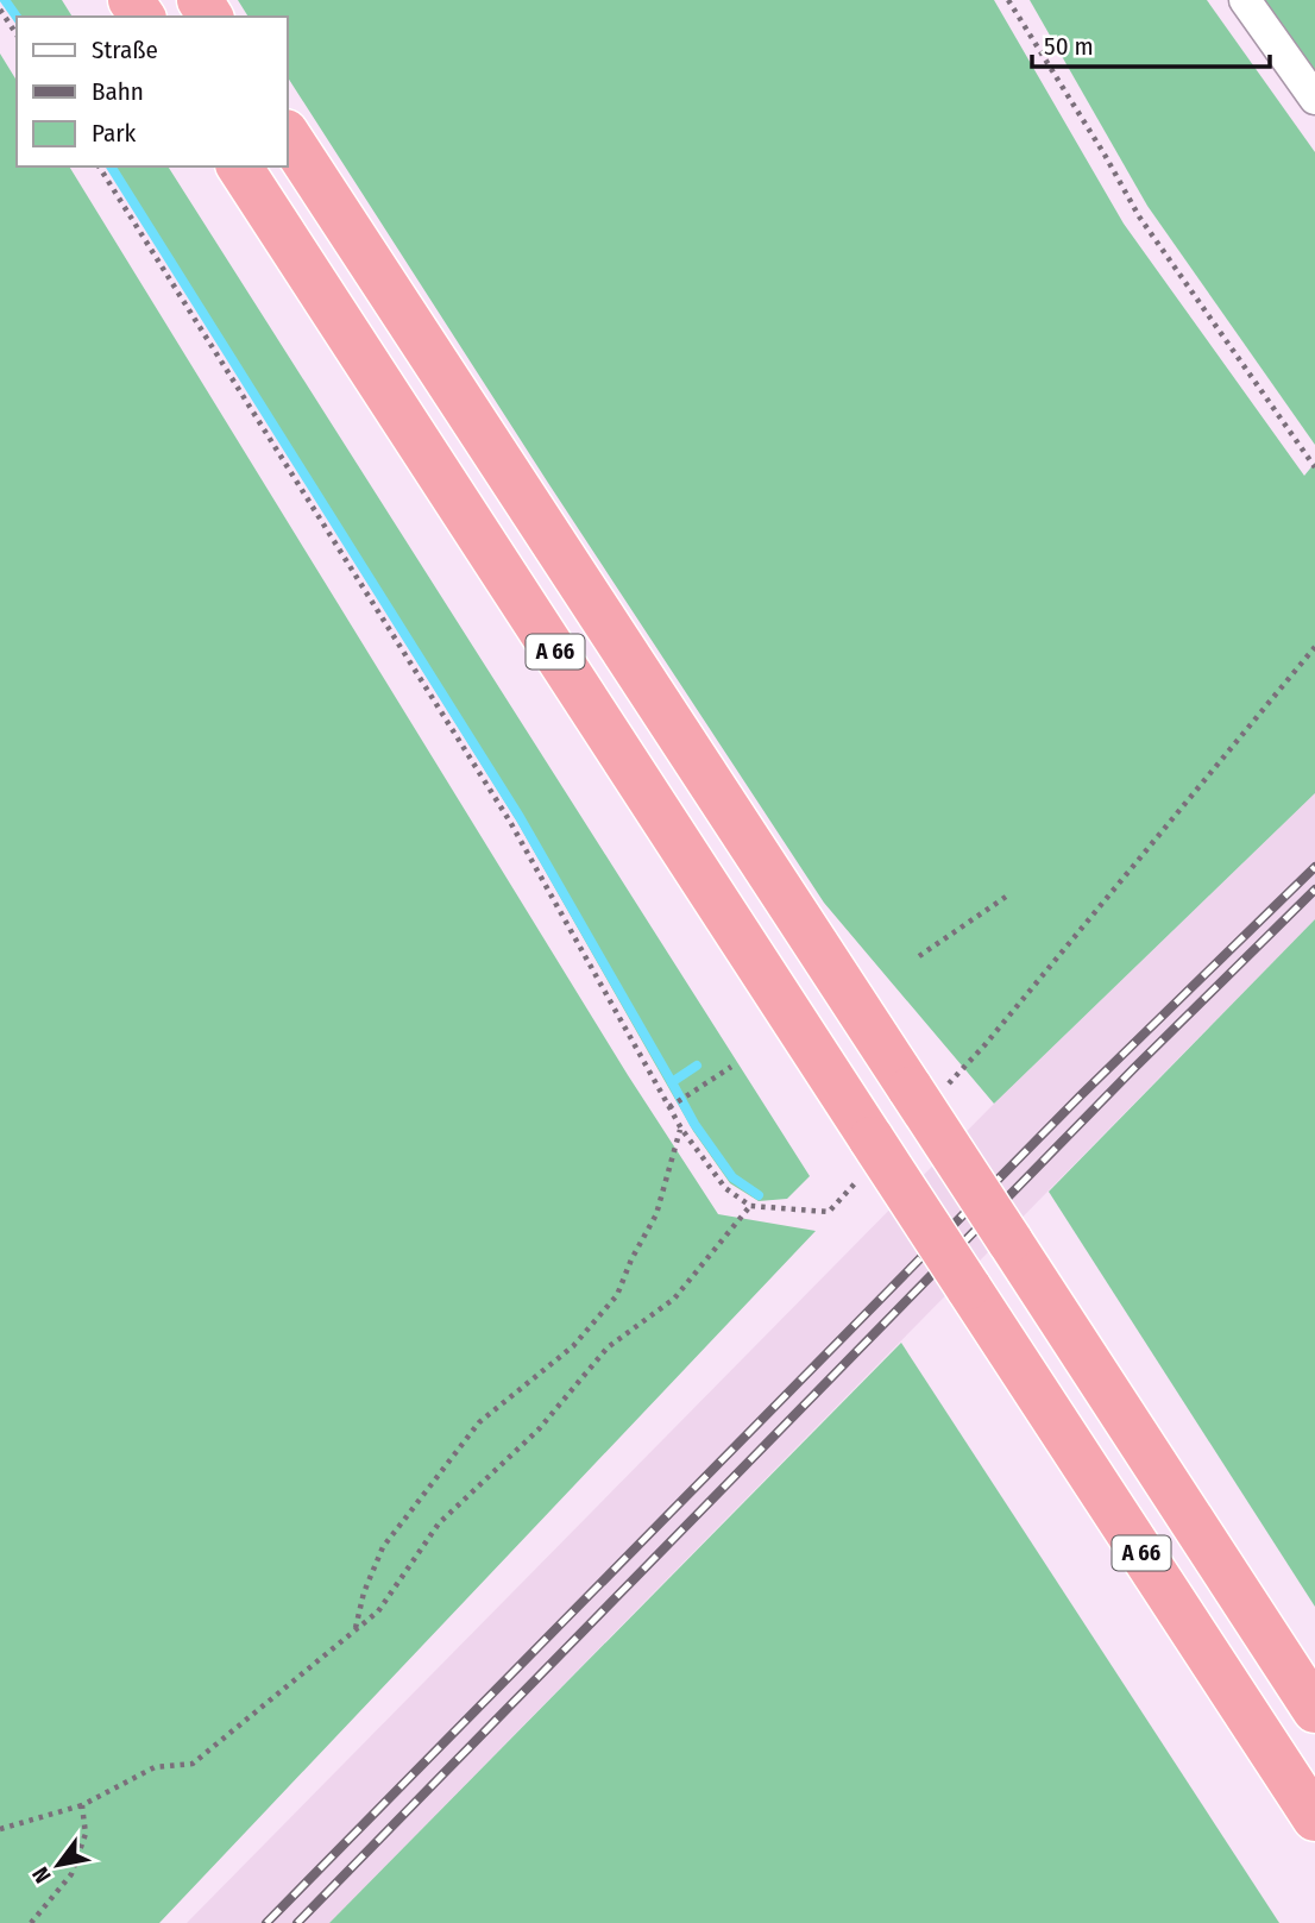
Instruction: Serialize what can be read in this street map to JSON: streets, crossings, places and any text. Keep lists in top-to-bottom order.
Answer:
{
  "streets": {
    "highway": ["A 66"]
  },
  "legend": ["Straße", "Bahn", "Park"],
  "scale_bar": "50 m",
  "north": "bottom left"
}
